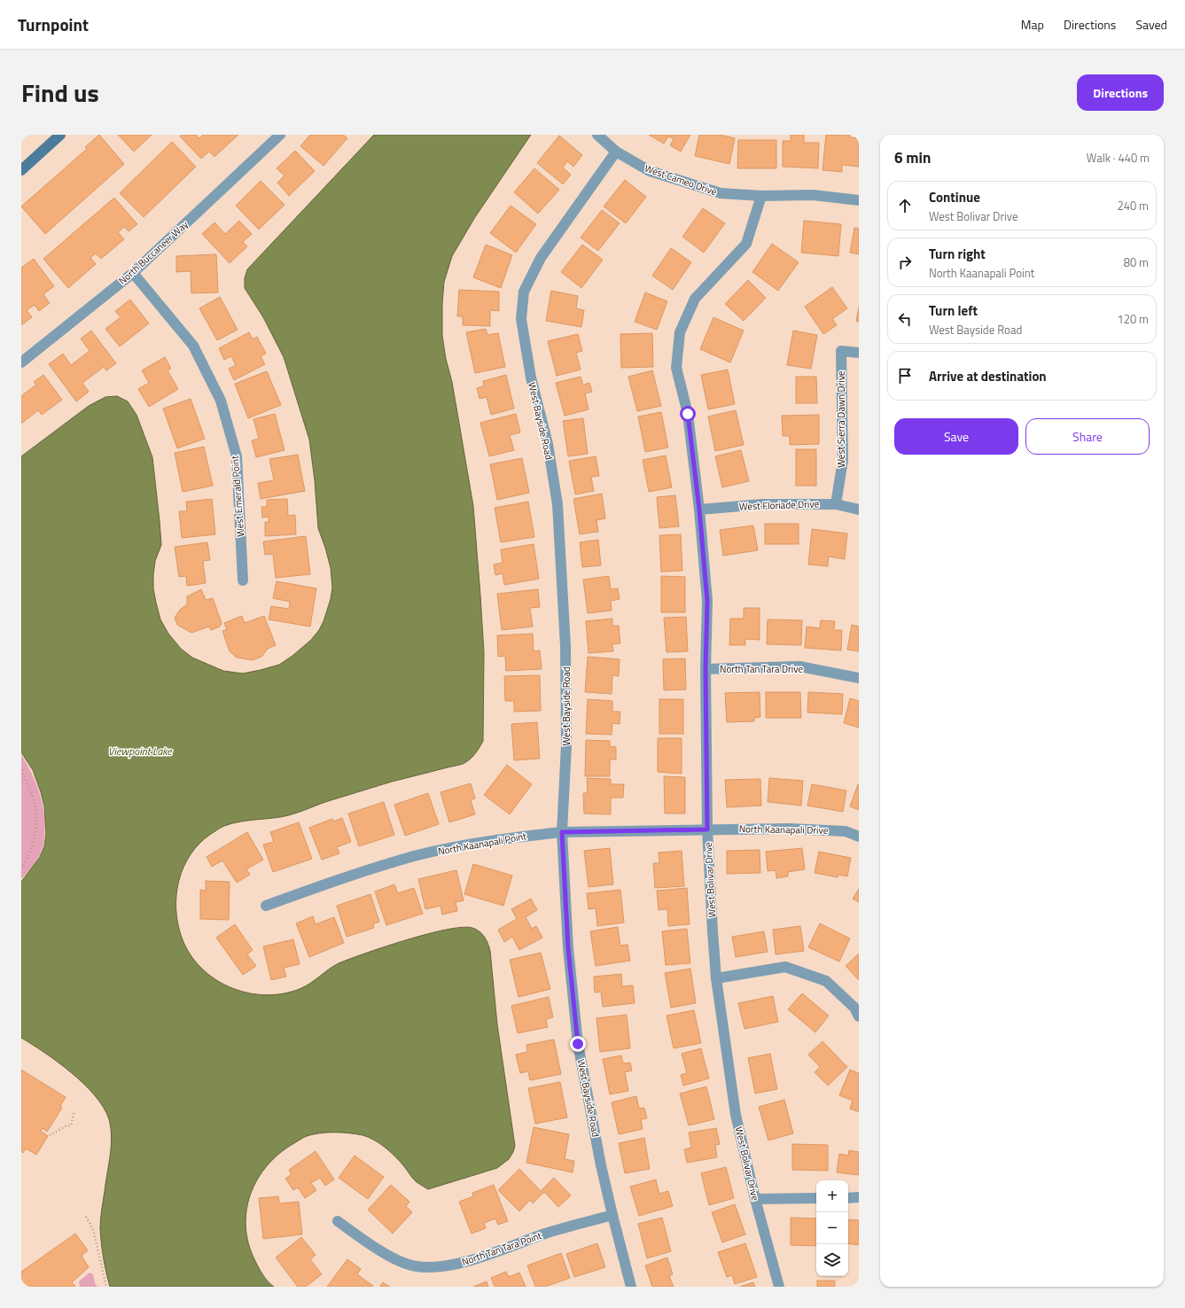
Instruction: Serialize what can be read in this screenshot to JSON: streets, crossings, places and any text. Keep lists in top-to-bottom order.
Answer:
{
  "streets": {
    "street": [
      "West Cameo Drive",
      "North Buccaneer Way",
      "West Sierra Dawn Drive",
      "West Bayside Road",
      "West Emerald Point",
      "West Floriade Drive",
      "North Tan Tara Drive",
      "North Kaanapali Drive",
      "North Kaanapali Point",
      "West Bolivar Drive",
      "North Tan Tara Point"
    ]
  },
  "crossings": [
    ["West Cameo Drive", "West Bayside Road"],
    ["West Cameo Drive", "West Bolivar Drive"],
    ["North Buccaneer Way", "West Emerald Point"],
    ["West Sierra Dawn Drive", "West Floriade Drive"],
    ["West Bayside Road", "North Kaanapali Point"],
    ["West Bayside Road", "North Tan Tara Point"],
    ["West Floriade Drive", "West Bolivar Drive"],
    ["North Tan Tara Drive", "West Bolivar Drive"],
    ["North Kaanapali Drive", "North Kaanapali Point"],
    ["North Kaanapali Drive", "West Bolivar Drive"],
    ["North Kaanapali Point", "West Bolivar Drive"]
  ],
  "water": ["Viewpoint Lake"],
  "page": {
    "header": "Turnpoint",
    "nav": ["Map", "Directions", "Saved"],
    "title": "Find us",
    "buttons": [
      "Directions",
      ["Save", "Share"]
    ],
    "heading": ["6 min", "Walk · 440 m"],
    "list": [
      ["Continue", "West Bolivar Drive", "240 m"],
      ["Turn right", "North Kaanapali Point", "80 m"],
      ["Turn left", "West Bayside Road", "120 m"],
      "Arrive at destination"
    ],
    "map_buttons": ["+", "−"]
  }
}
